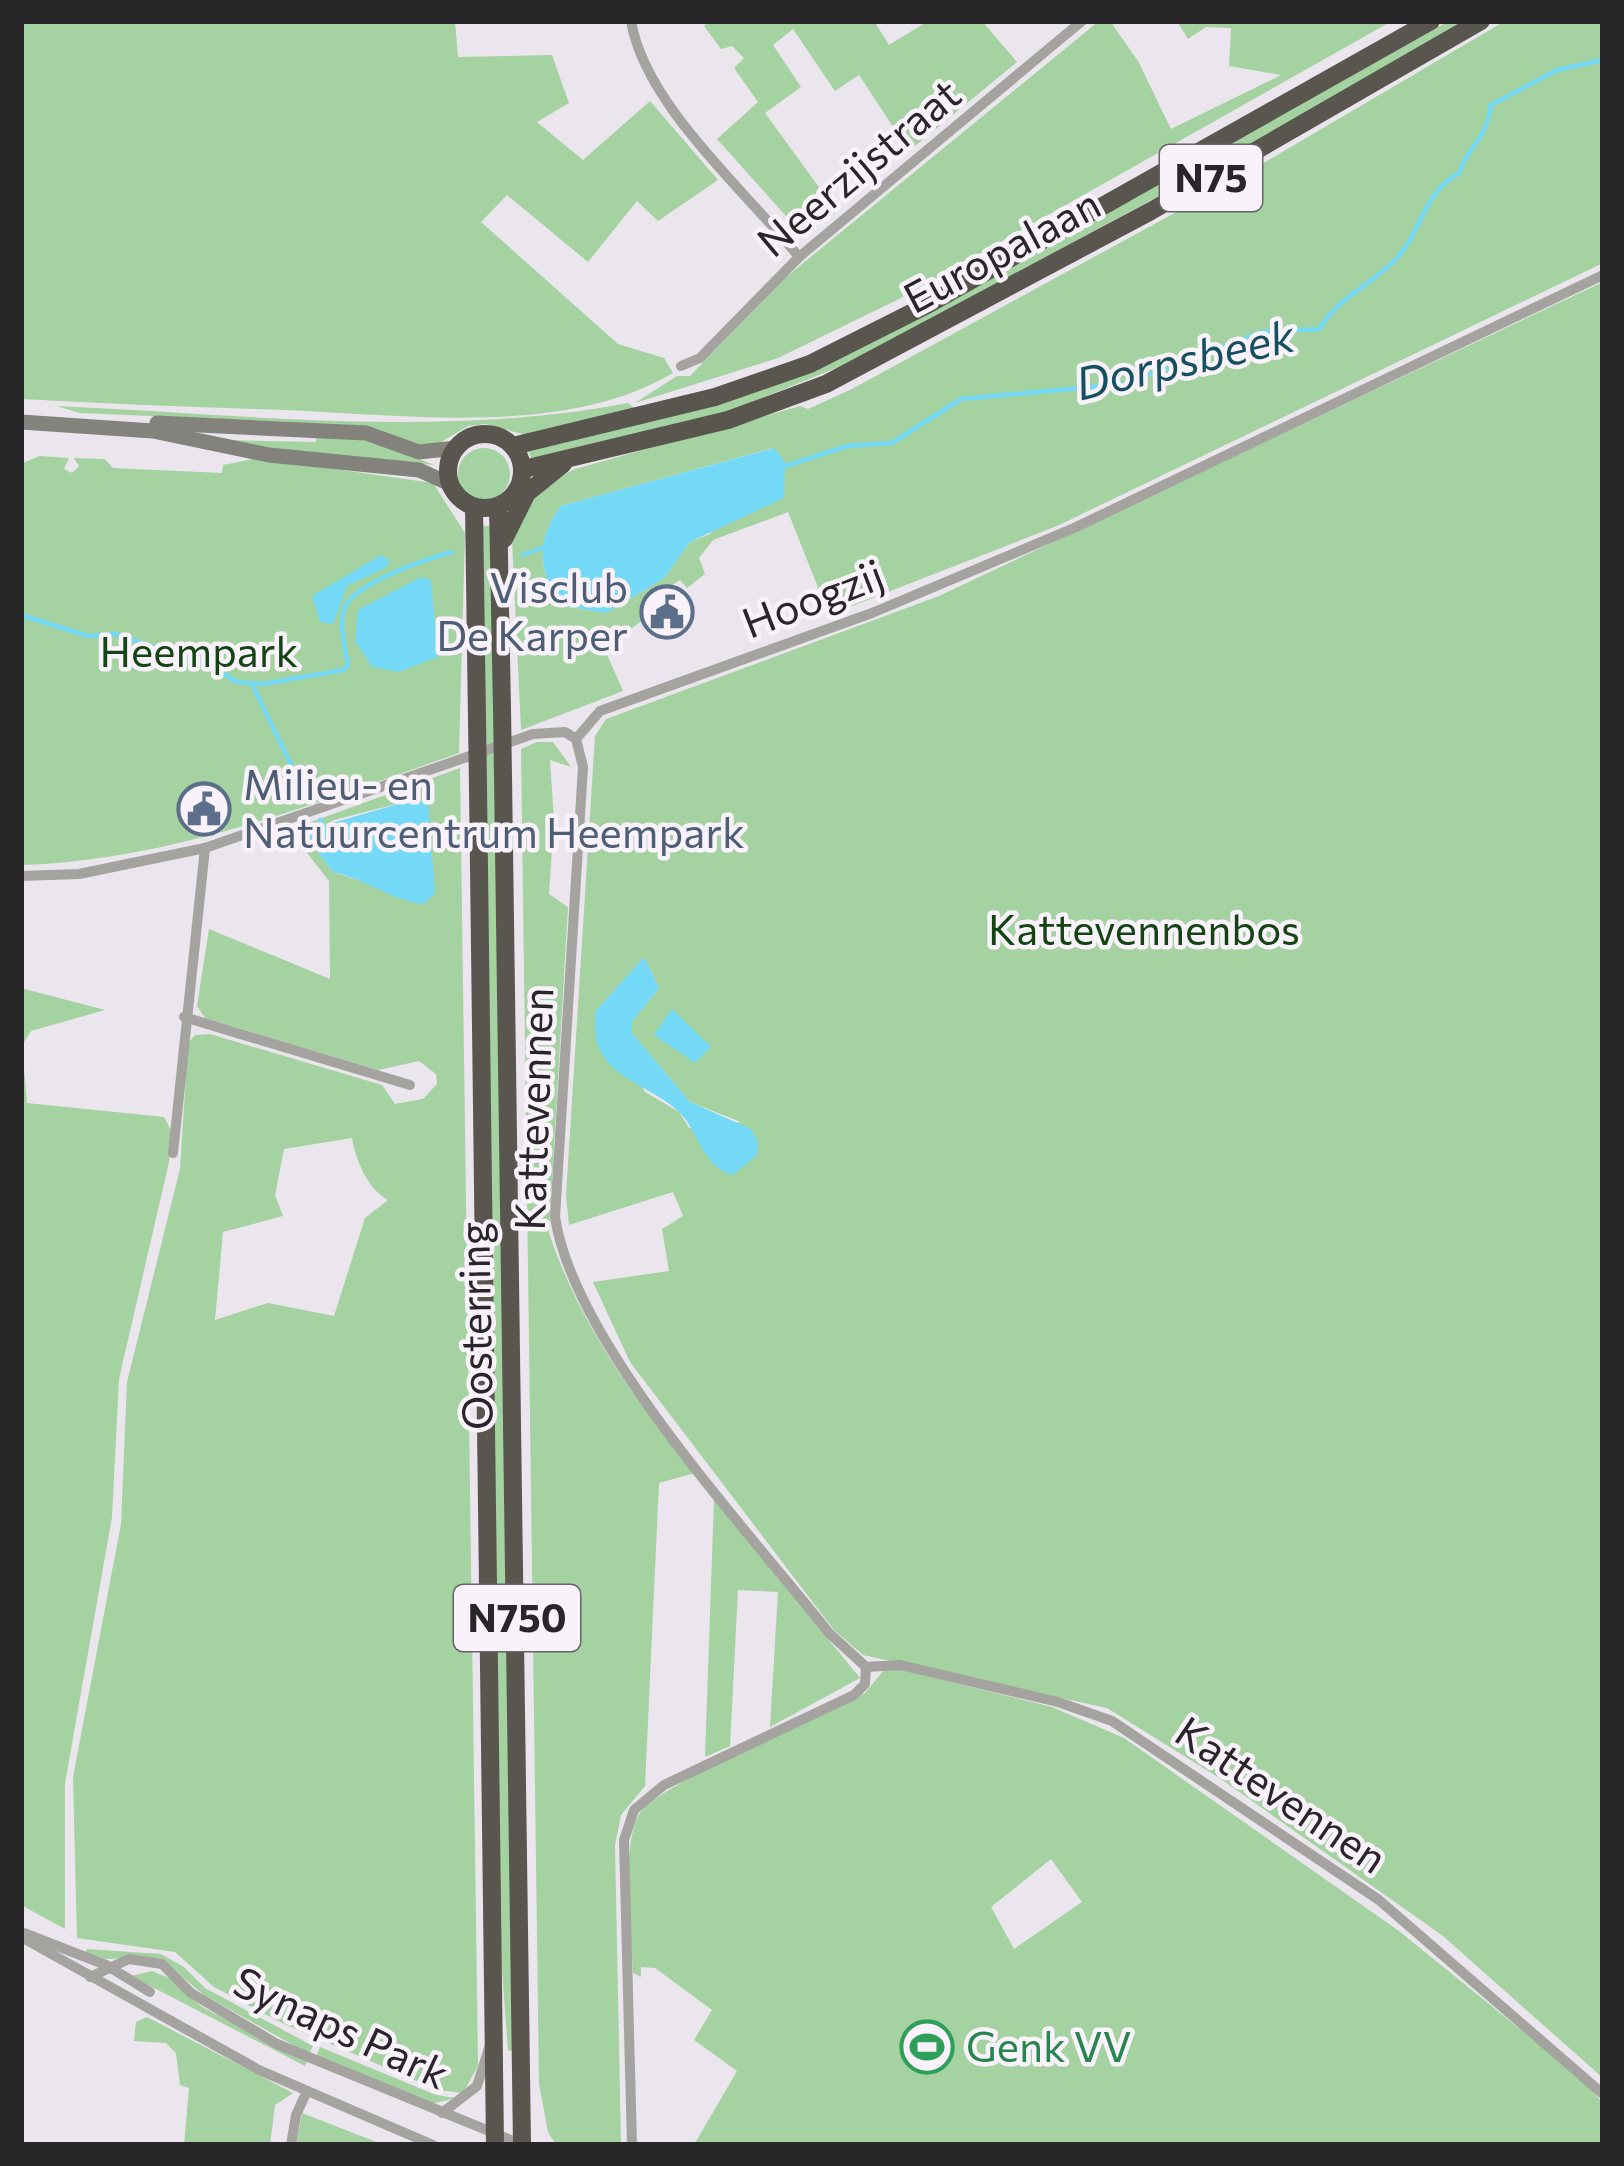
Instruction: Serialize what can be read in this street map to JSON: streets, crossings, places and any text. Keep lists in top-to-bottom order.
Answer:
{
  "streets": {
    "highway": [
      "N75",
      "Europalaan",
      "Oosterring",
      "N750"
    ],
    "street": [
      "Neerzijstraat",
      "Hoogzij",
      "Kattevennen",
      "Synaps Park"
    ]
  },
  "crossings": [
    ["Europalaan", "Oosterring"],
    ["Hoogzij", "Kattevennen"],
    ["Oosterring", "Synaps Park"]
  ],
  "water": ["Dorpsbeek"],
  "parks": ["Heempark", "Kattevennenbos"],
  "places": {
    "public building": ["Visclub De Karper", "Milieu- en Natuurcentrum Heempark"],
    "sports": ["Genk VV"]
  }
}
